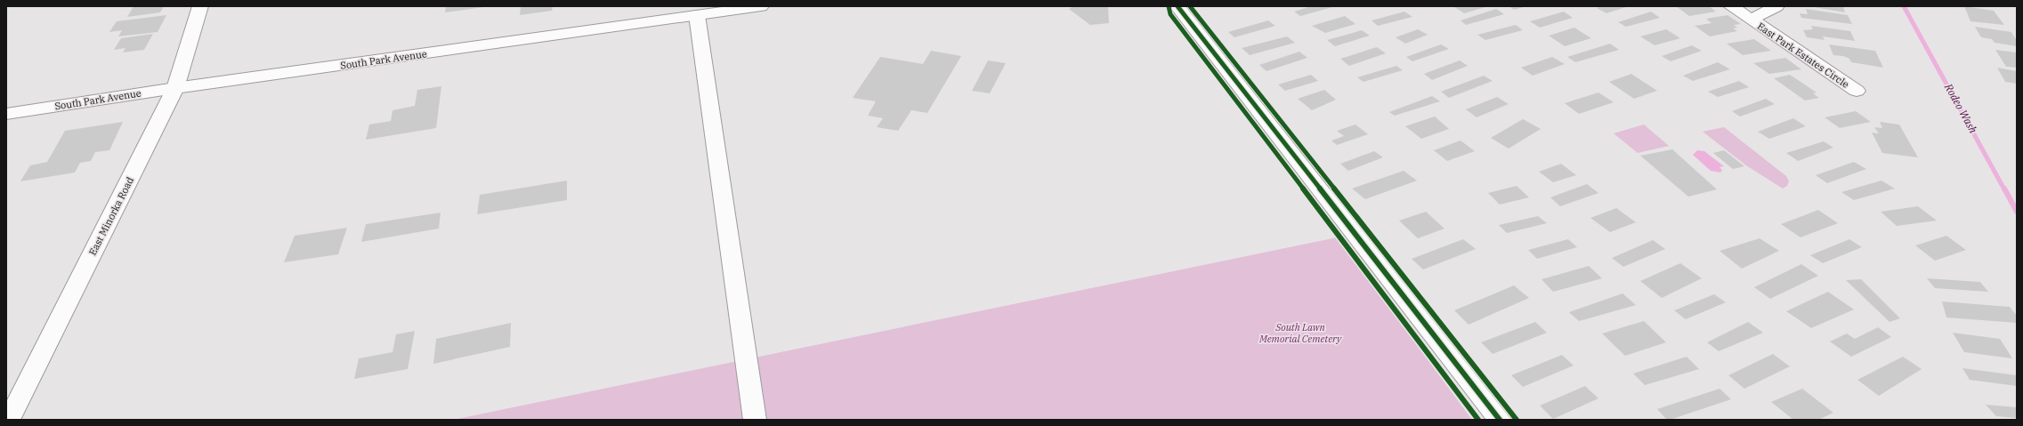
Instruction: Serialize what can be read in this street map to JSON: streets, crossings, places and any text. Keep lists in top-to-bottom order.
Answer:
{
  "streets": {
    "street": ["East Park Estates Circle", "South Park Avenue", "East Minorka Road"]
  },
  "crossings": [
    ["South Park Avenue", "East Minorka Road"]
  ],
  "water": ["Rodeo Wash"],
  "parks": ["South Lawn Memorial Cemetery"]
}
